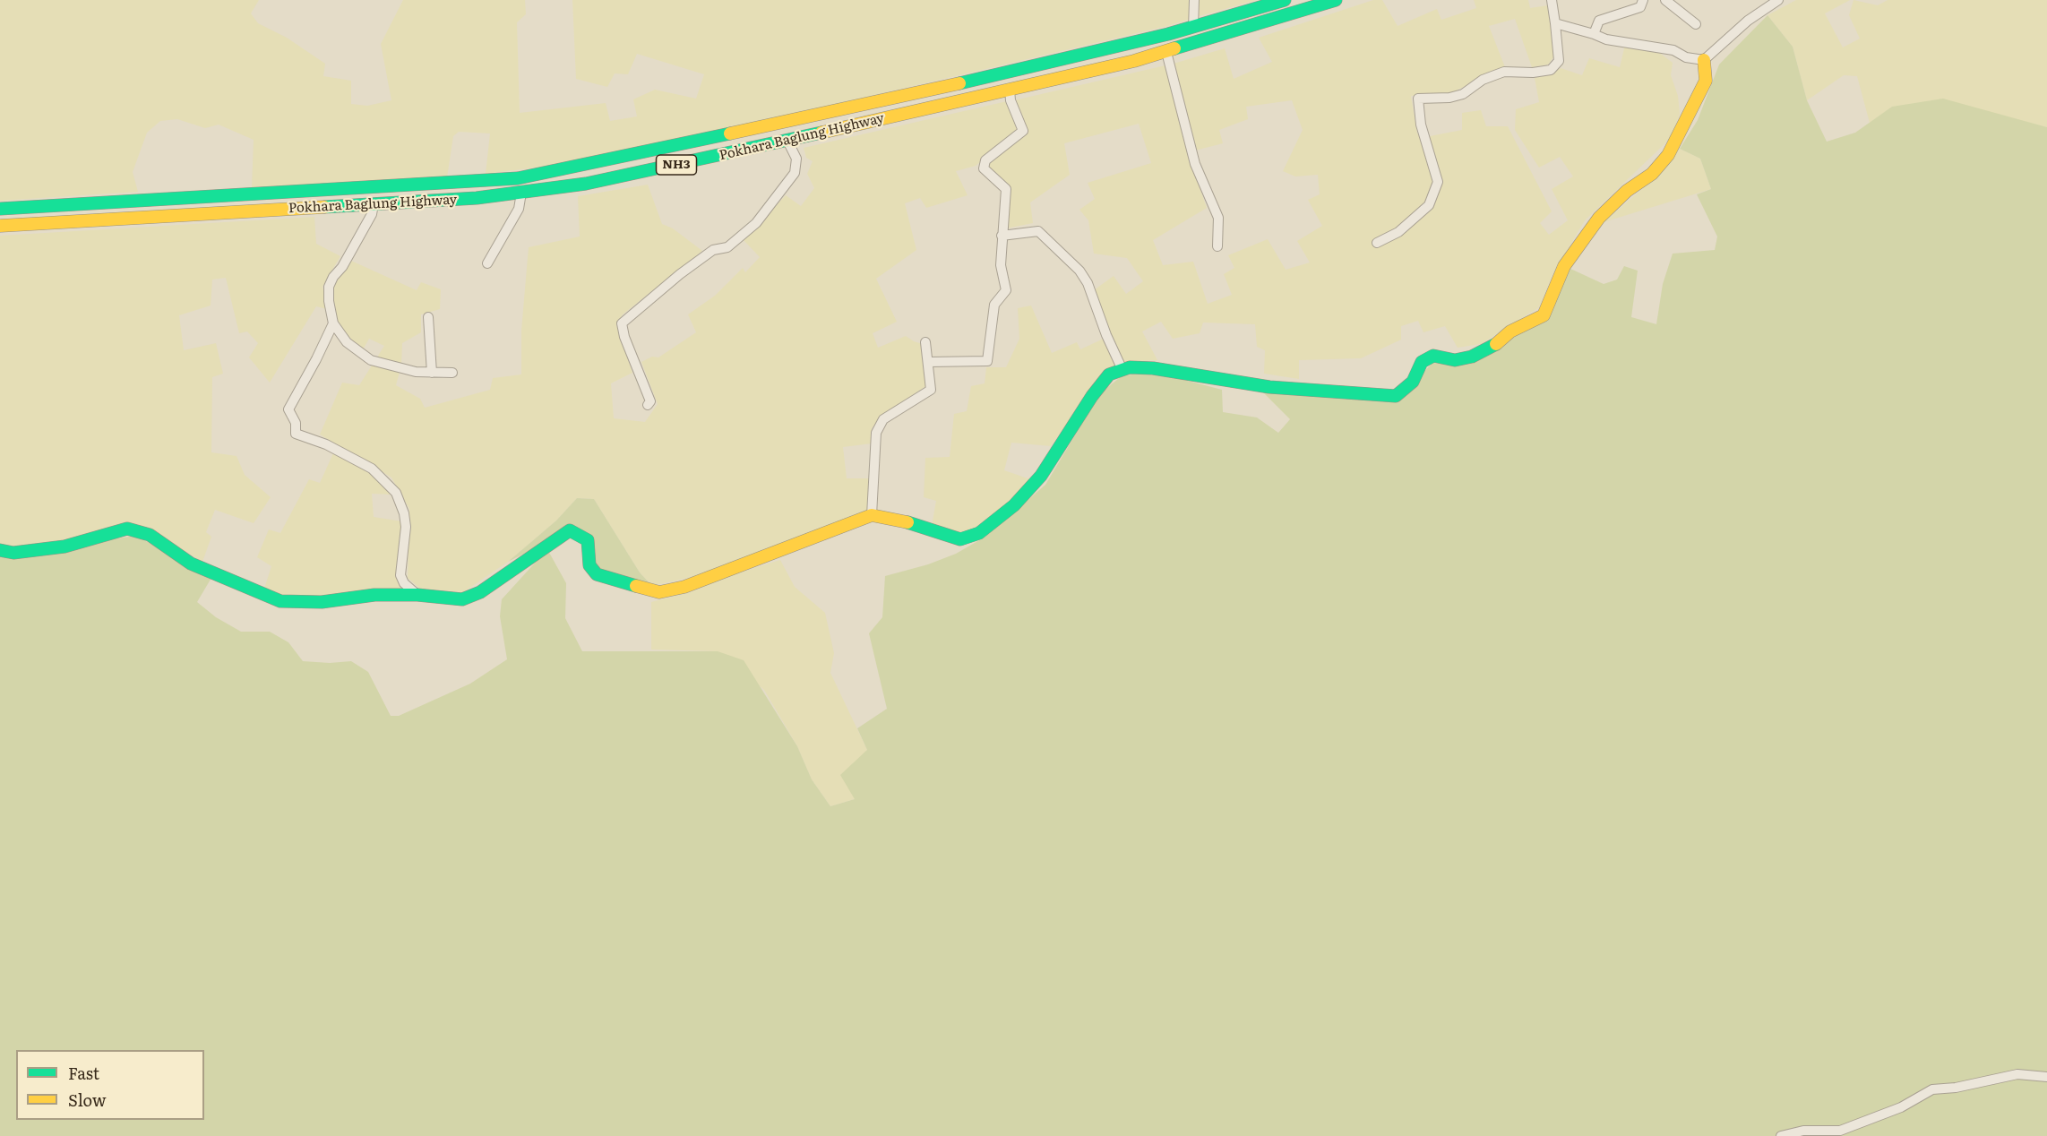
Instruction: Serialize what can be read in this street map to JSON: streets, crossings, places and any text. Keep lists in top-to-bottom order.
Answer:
{
  "streets": {
    "main road": ["Pokhara Baglung Highway", "NH3"]
  },
  "legend": ["Fast", "Slow"]
}
